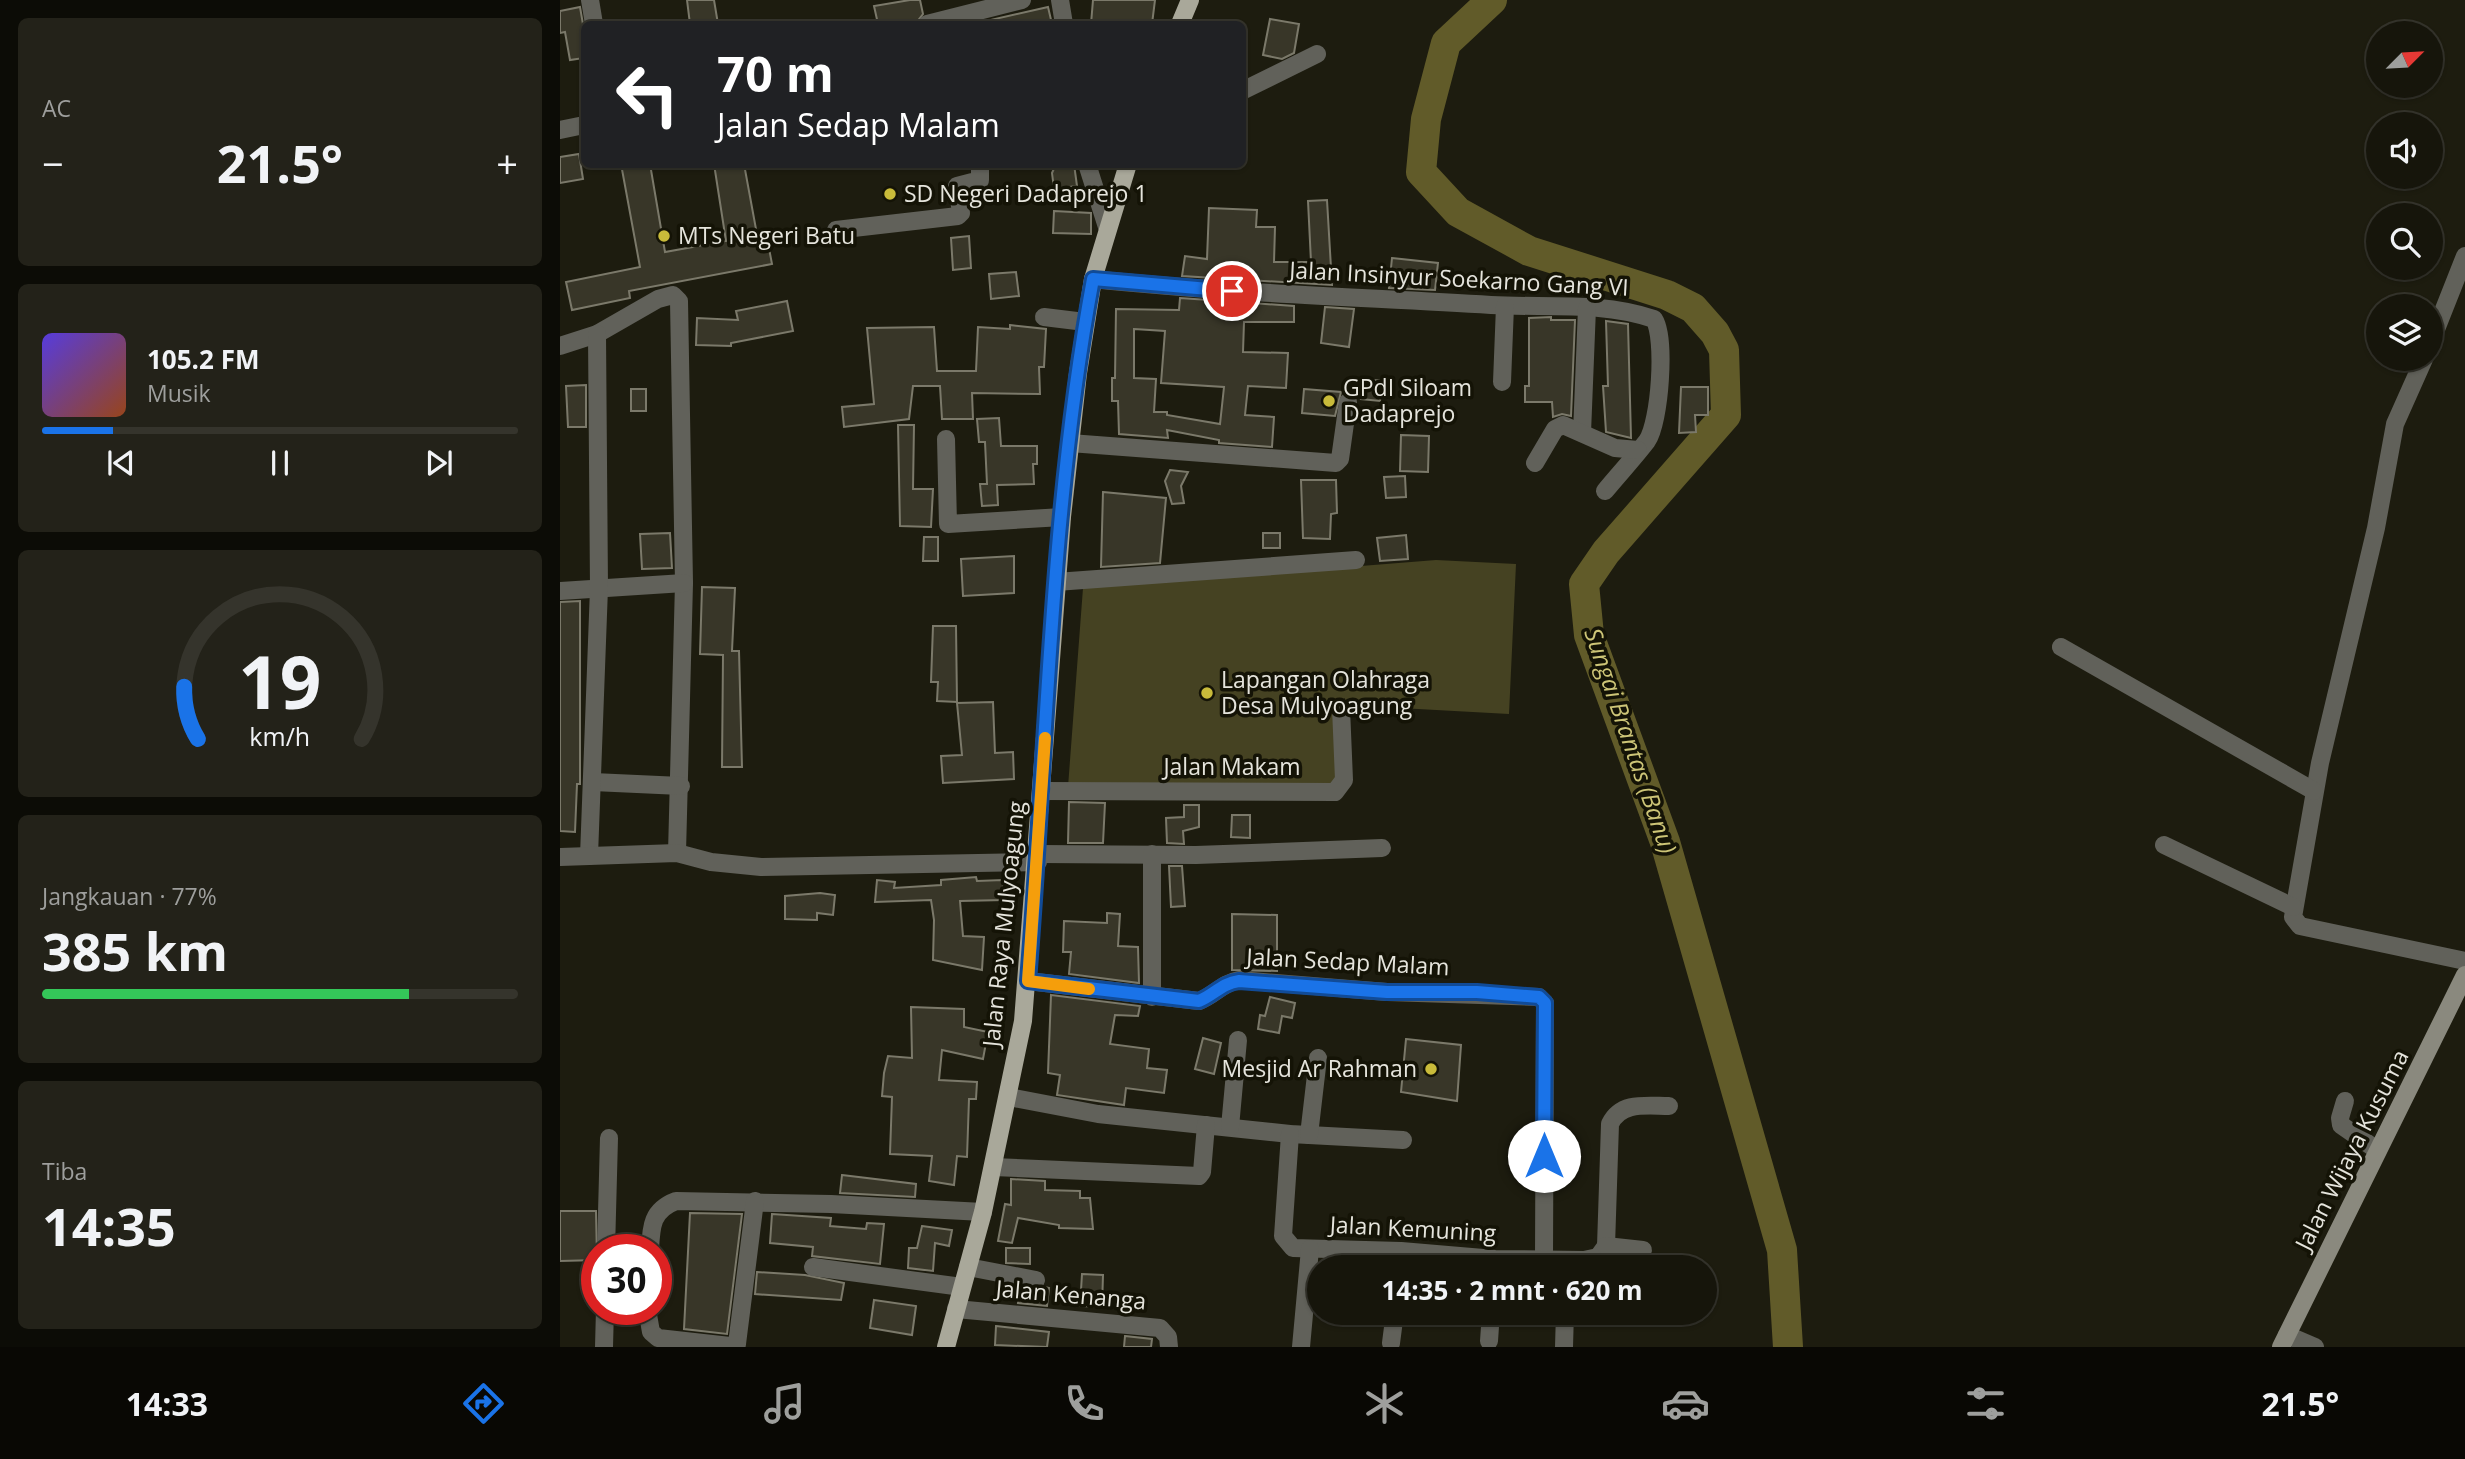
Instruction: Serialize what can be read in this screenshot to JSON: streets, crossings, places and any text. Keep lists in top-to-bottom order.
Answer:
{
  "streets": {
    "main road": ["Jalan Raya Mulyoagung", "Jalan Wijaya Kusuma"],
    "street": [
      "Jalan Insinyur Soekarno Gang VI",
      "Jalan Makam",
      "Jalan Sedap Malam",
      "Jalan Kemuning",
      "Jalan Kenanga"
    ]
  },
  "crossings": [
    ["Jalan Insinyur Soekarno Gang VI", "Jalan Raya Mulyoagung"],
    ["Jalan Makam", "Jalan Raya Mulyoagung"],
    ["Jalan Raya Mulyoagung", "Jalan Sedap Malam"],
    ["Jalan Raya Mulyoagung", "Jalan Kenanga"]
  ],
  "water": ["Sungai Brantas (Banu)"],
  "places": [
    "SD Negeri Dadaprejo 1",
    "MTs Negeri Batu",
    "GPdI Siloam Dadaprejo",
    "Lapangan Olahraga Desa Mulyoagung",
    "Mesjid Ar Rahman"
  ],
  "north": "top right",
  "page": {
    "tile": [
      "AC",
      ["Jangkauan · 77%", "385 km"],
      ["Tiba", "14:35"]
    ],
    "turn": ["70 m", "Jalan Sedap Malam"],
    "heat": ["−", "21.5°", "+"],
    "song": ["105.2 FM", "Musik"],
    "limit": "30",
    "trip": "14:35 · 2 mnt · 620 m",
    "tabs": ["14:33", "21.5°"],
    "gauge": ["19", "km/h"]
  }
}
